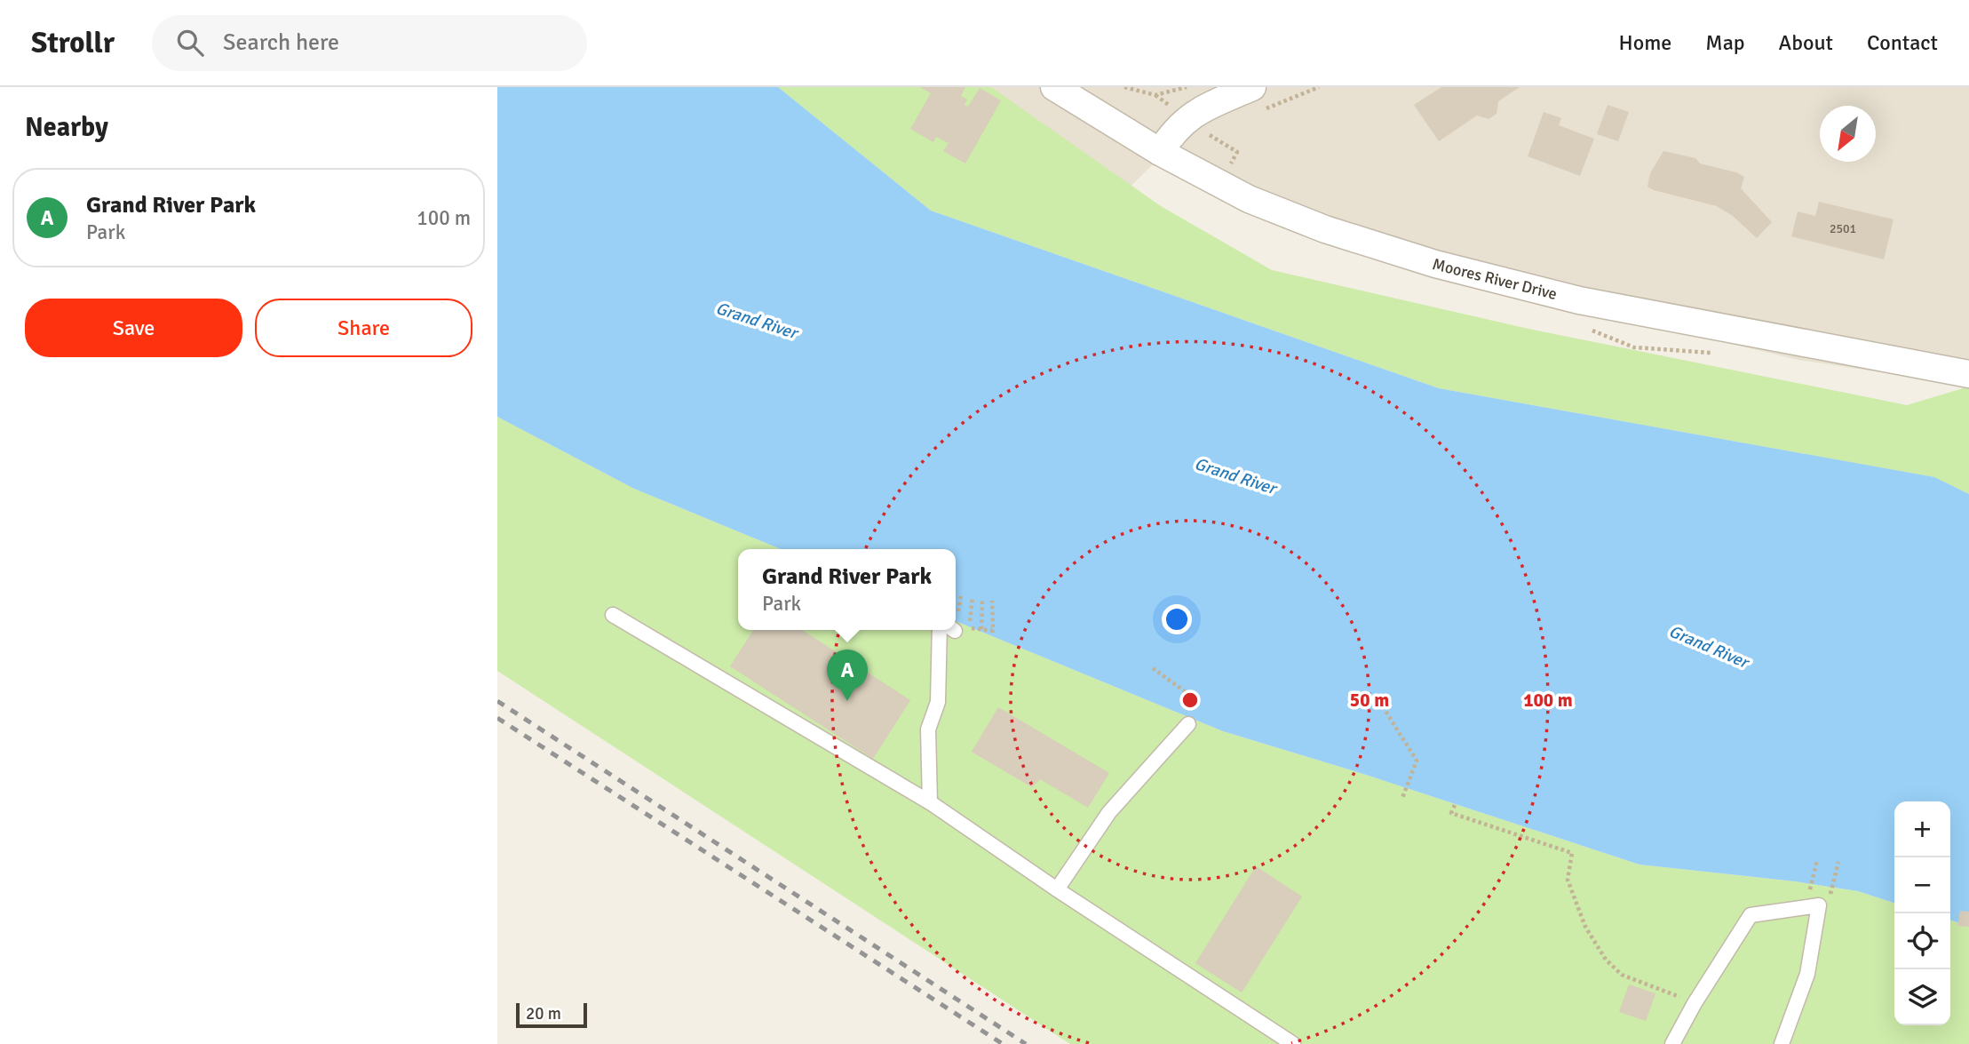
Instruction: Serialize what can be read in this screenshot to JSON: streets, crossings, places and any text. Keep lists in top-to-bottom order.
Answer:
{
  "streets": {
    "street": ["Moores River Drive"]
  },
  "water": ["Grand River"],
  "house_numbers": ["2501"],
  "scale_bar": "20 m",
  "north": "bottom left",
  "page": {
    "header": "Strollr",
    "search": "Search here",
    "nav": [
      "Home",
      "Map",
      "About",
      "Contact"
    ],
    "heading": "Nearby",
    "list": [
      {
        "mark": "A",
        "name": "Grand River Park",
        "note": "Park",
        "value": "100 m"
      }
    ],
    "buttons": ["Save", "Share"],
    "popup": ["Grand River Park", "Park"],
    "pins": "A",
    "map_buttons": ["+", "−"],
    "scale": "20 m"
  },
  "rings": ["50 m", "100 m"]
}
